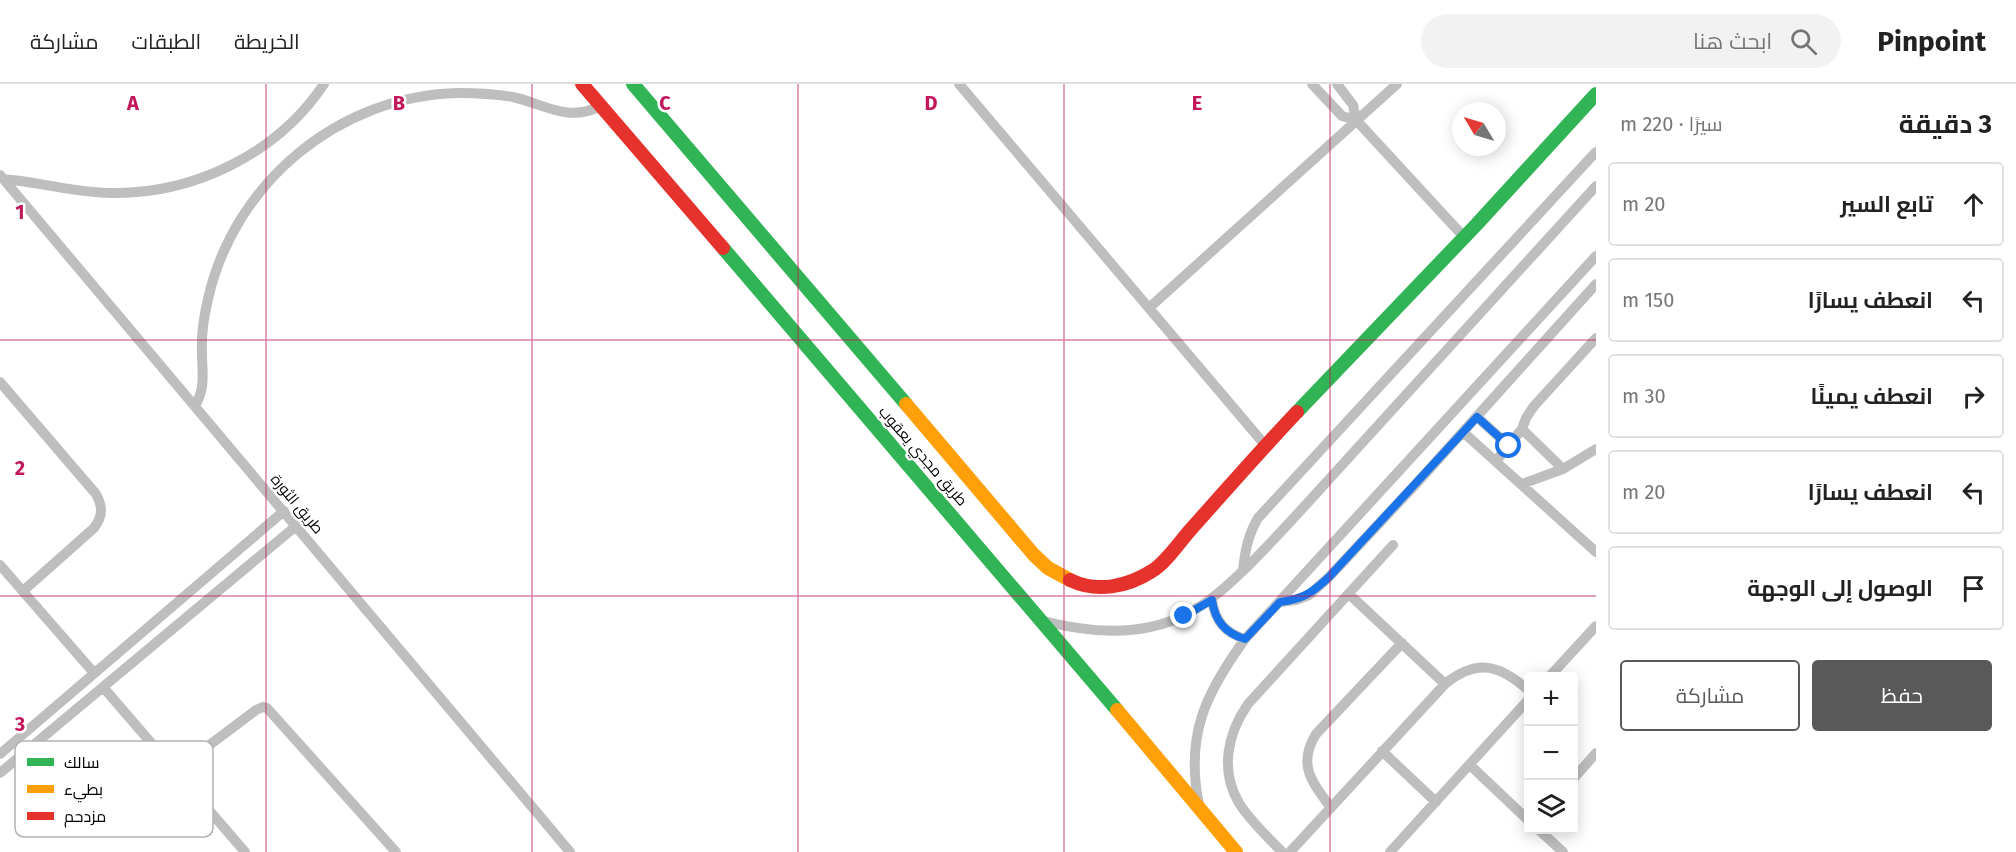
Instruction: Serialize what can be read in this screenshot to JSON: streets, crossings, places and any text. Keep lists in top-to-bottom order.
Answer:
{
  "streets": {
    "street": ["طريق مجدي يعقوب", "طريق الثورة"]
  },
  "legend": ["سالك", "بطيء", "مزدحم"],
  "north": "top left",
  "page": {
    "header": "Pinpoint",
    "search": "ابحث هنا",
    "nav": ["الخريطة", "الطبقات", "مشاركة"],
    "heading": ["3 دقيقة", "سيرًا · 220 m"],
    "list": [
      ["تابع السير", "20 m"],
      ["انعطف يسارًا", "150 m"],
      ["انعطف يمينًا", "30 m"],
      ["انعطف يسارًا", "20 m"],
      "الوصول إلى الوجهة"
    ],
    "buttons": ["حفظ", "مشاركة"],
    "map_buttons": ["+", "−"]
  },
  "grid": {
    "columns": [
      "A",
      "B",
      "C",
      "D",
      "E"
    ],
    "rows": ["1", "2", "3"]
  }
}
